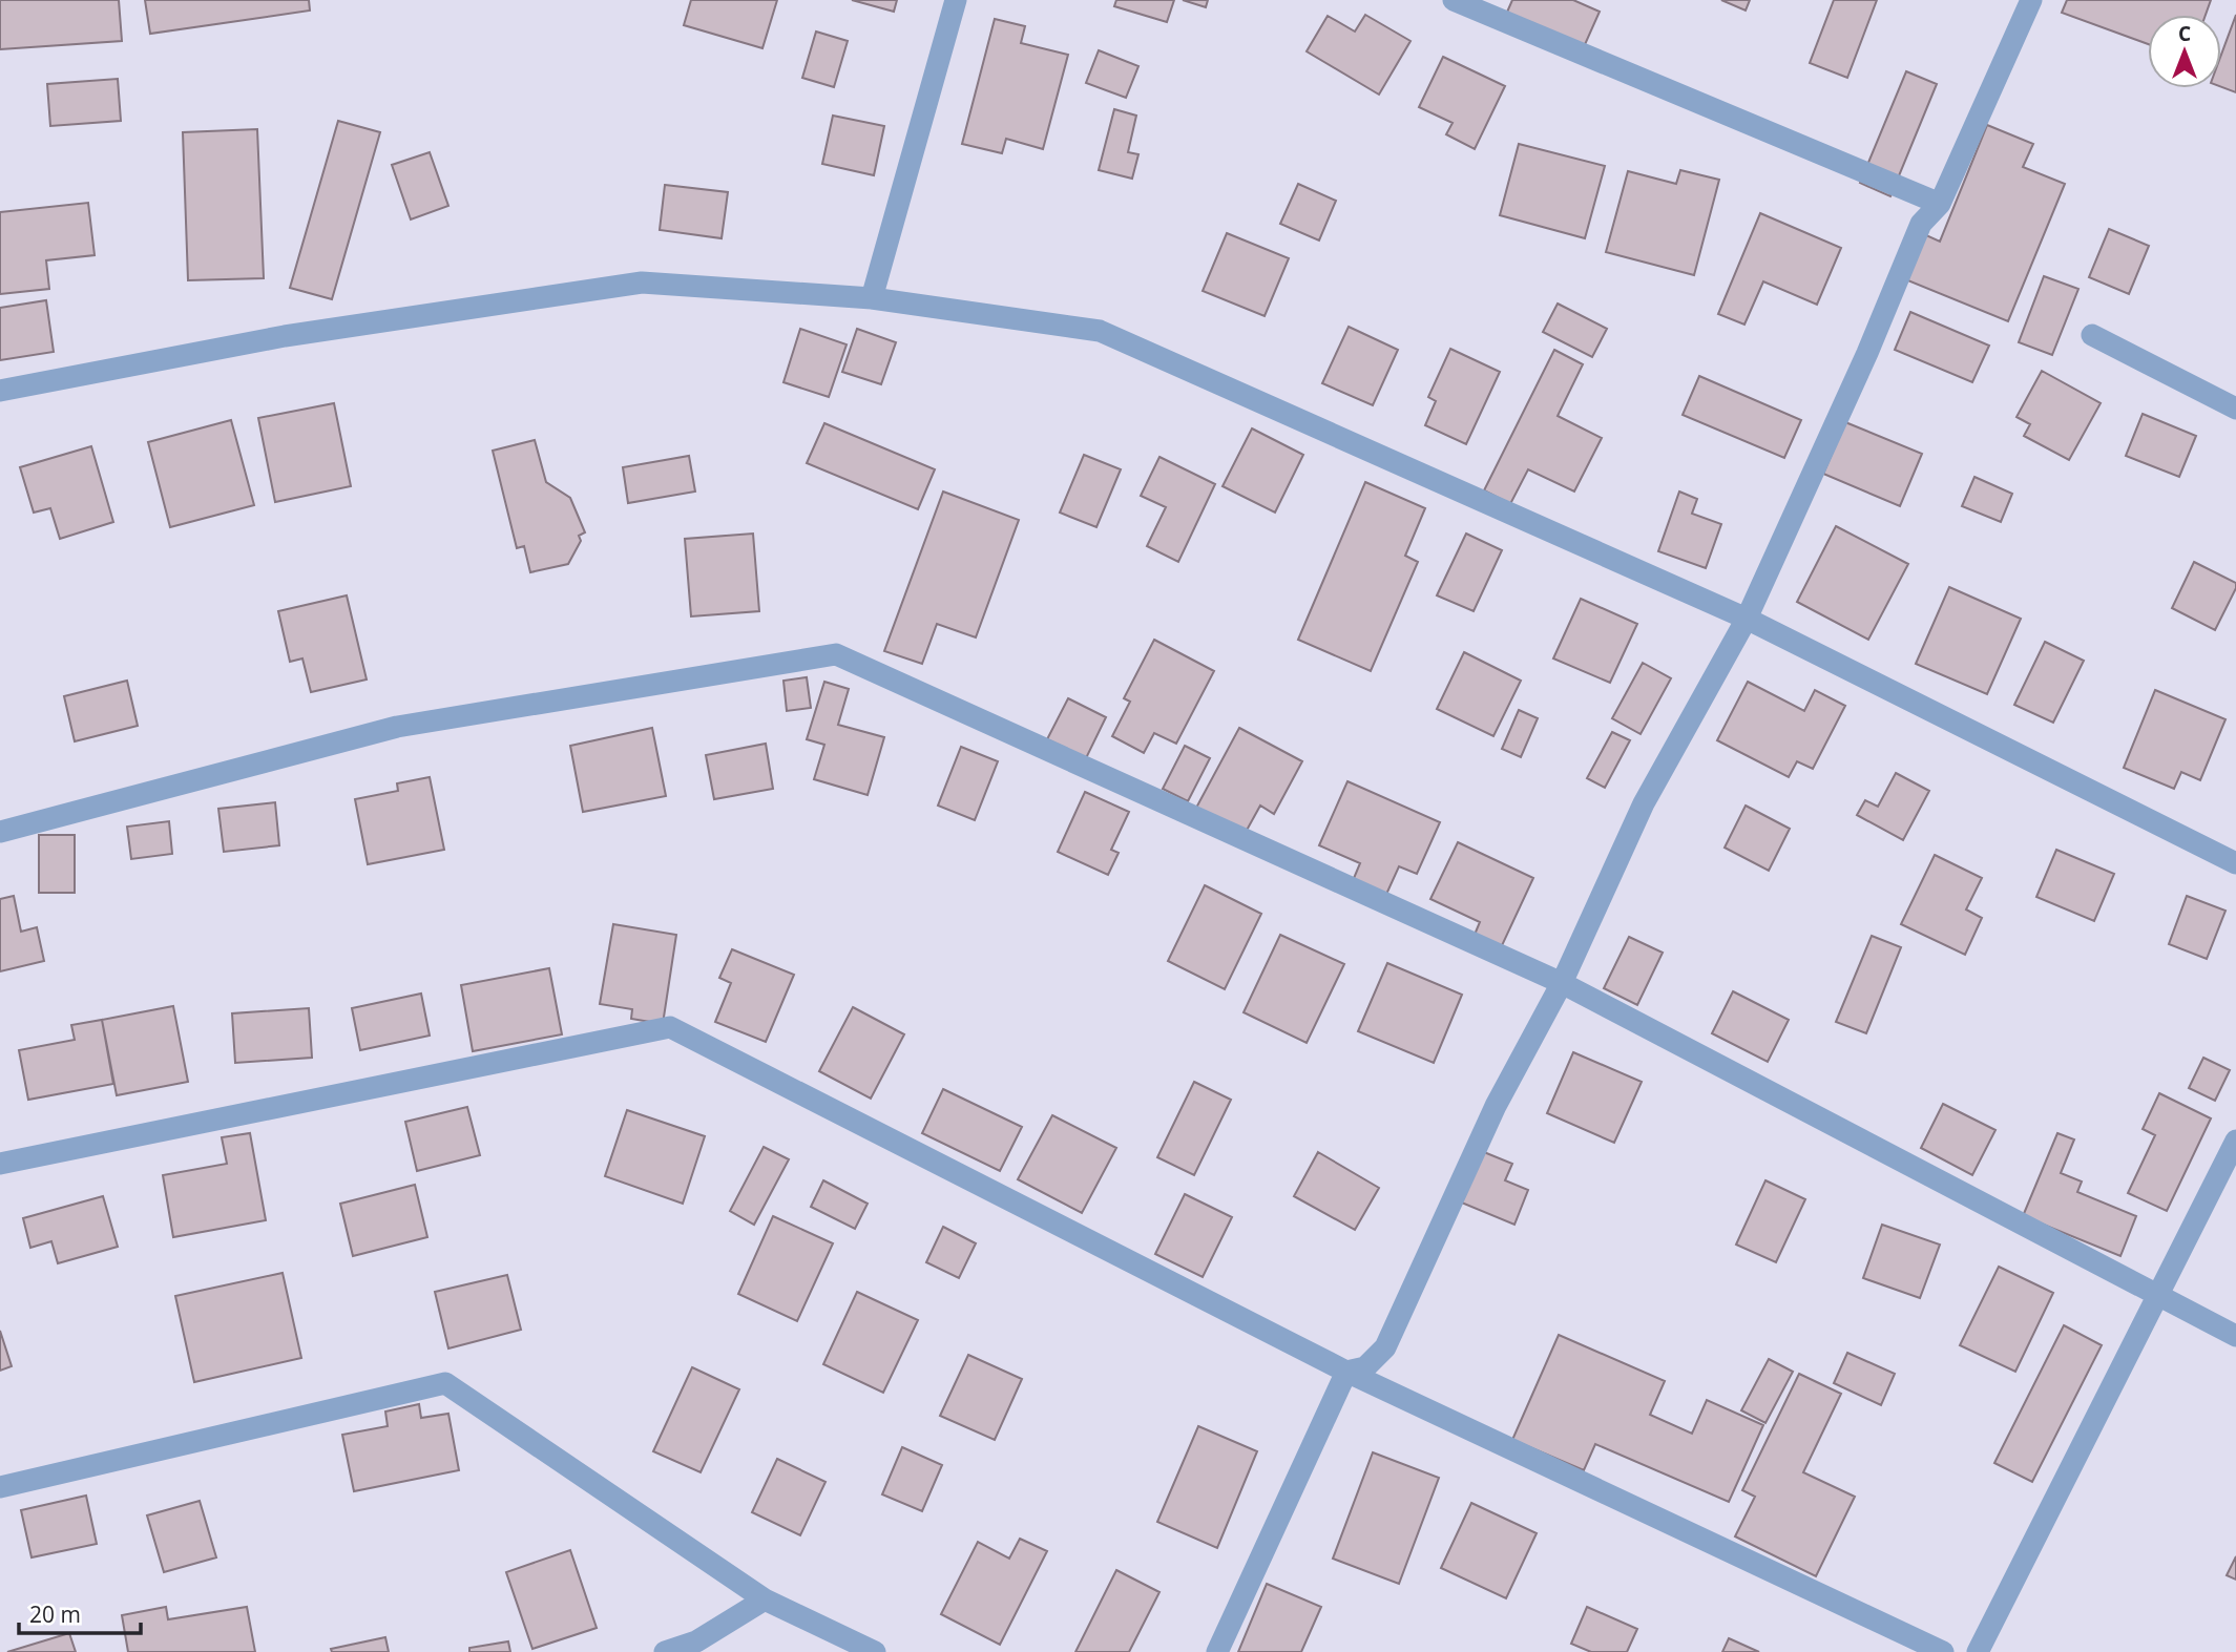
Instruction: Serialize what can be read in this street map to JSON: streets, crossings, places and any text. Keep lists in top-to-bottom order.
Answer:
{
  "scale_bar": "20 m",
  "north": "top"
}
